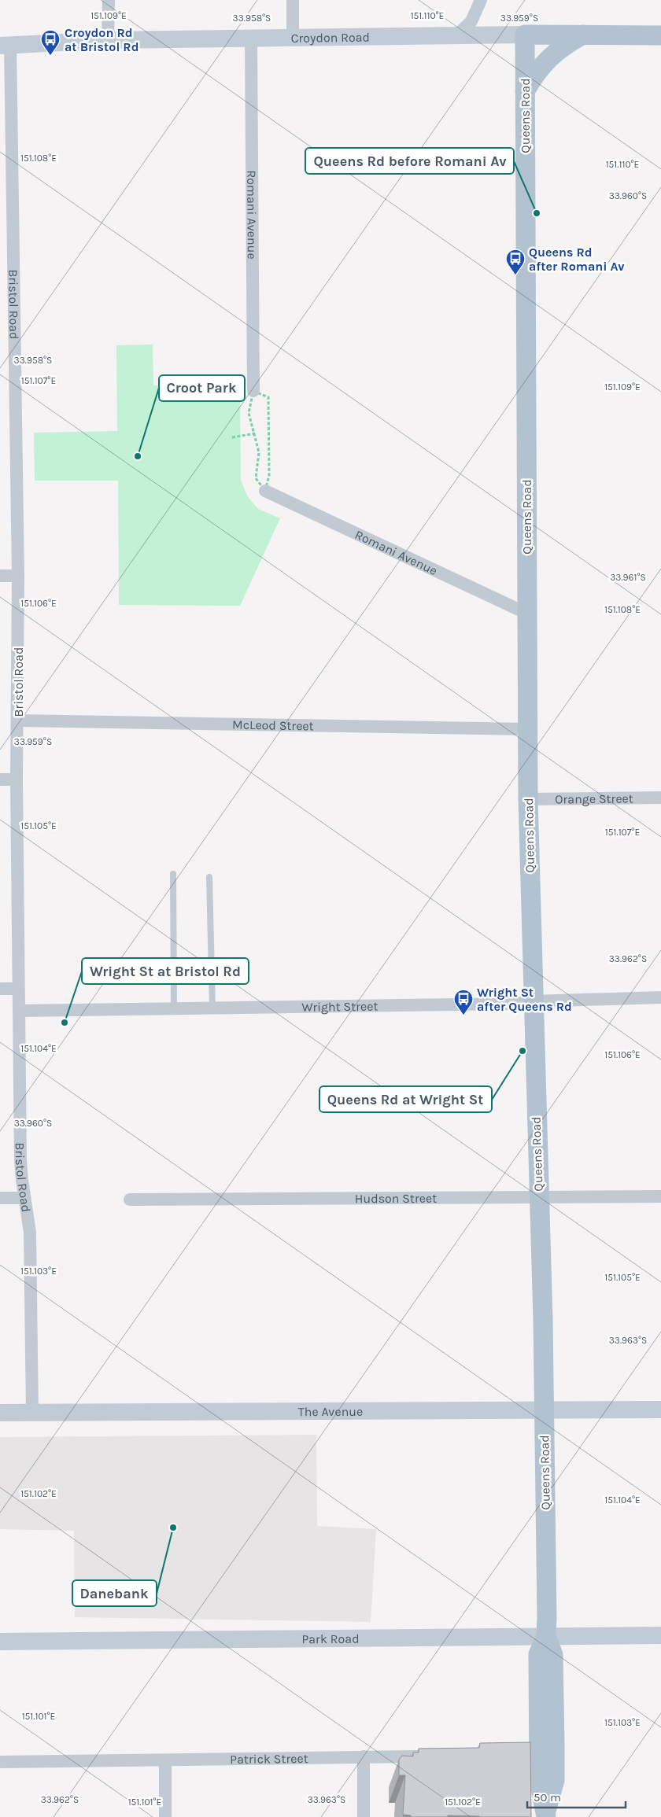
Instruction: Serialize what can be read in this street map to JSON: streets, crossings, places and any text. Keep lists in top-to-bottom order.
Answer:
{
  "streets": {
    "main road": ["Croydon Road", "Queens Road"],
    "street": [
      "Romani Avenue",
      "Bristol Road",
      "McLeod Street",
      "Orange Street",
      "Wright Street",
      "Hudson Street",
      "The Avenue",
      "Park Road",
      "Patrick Street"
    ]
  },
  "crossings": [
    ["Croydon Road", "Queens Road"],
    ["Croydon Road", "Romani Avenue"],
    ["Croydon Road", "Bristol Road"],
    ["Queens Road", "Romani Avenue"],
    ["Queens Road", "McLeod Street"],
    ["Queens Road", "Orange Street"],
    ["Queens Road", "Wright Street"],
    ["Queens Road", "Hudson Street"],
    ["Queens Road", "The Avenue"],
    ["Queens Road", "Park Road"],
    ["Bristol Road", "McLeod Street"],
    ["Bristol Road", "Wright Street"],
    ["Bristol Road", "The Avenue"]
  ],
  "places": {
    "bus stop": ["Croydon Rd at Bristol Rd", "Queens Rd after Romani Av", "Wright St after Queens Rd"],
    "other": [
      "Queens Rd before Romani Av",
      "Croot Park",
      "Wright St at Bristol Rd",
      "Queens Rd at Wright St",
      "Danebank"
    ]
  },
  "scale_bar": "50 m",
  "coordinates": [
    "151.110°E",
    "151.109°E",
    "33.958°S",
    "33.959°S",
    "151.108°E",
    "33.960°S",
    "151.107°E",
    "33.961°S",
    "151.106°E",
    "151.105°E",
    "33.962°S",
    "151.104°E",
    "151.103°E",
    "33.963°S",
    "151.102°E",
    "151.101°E"
  ]
}
